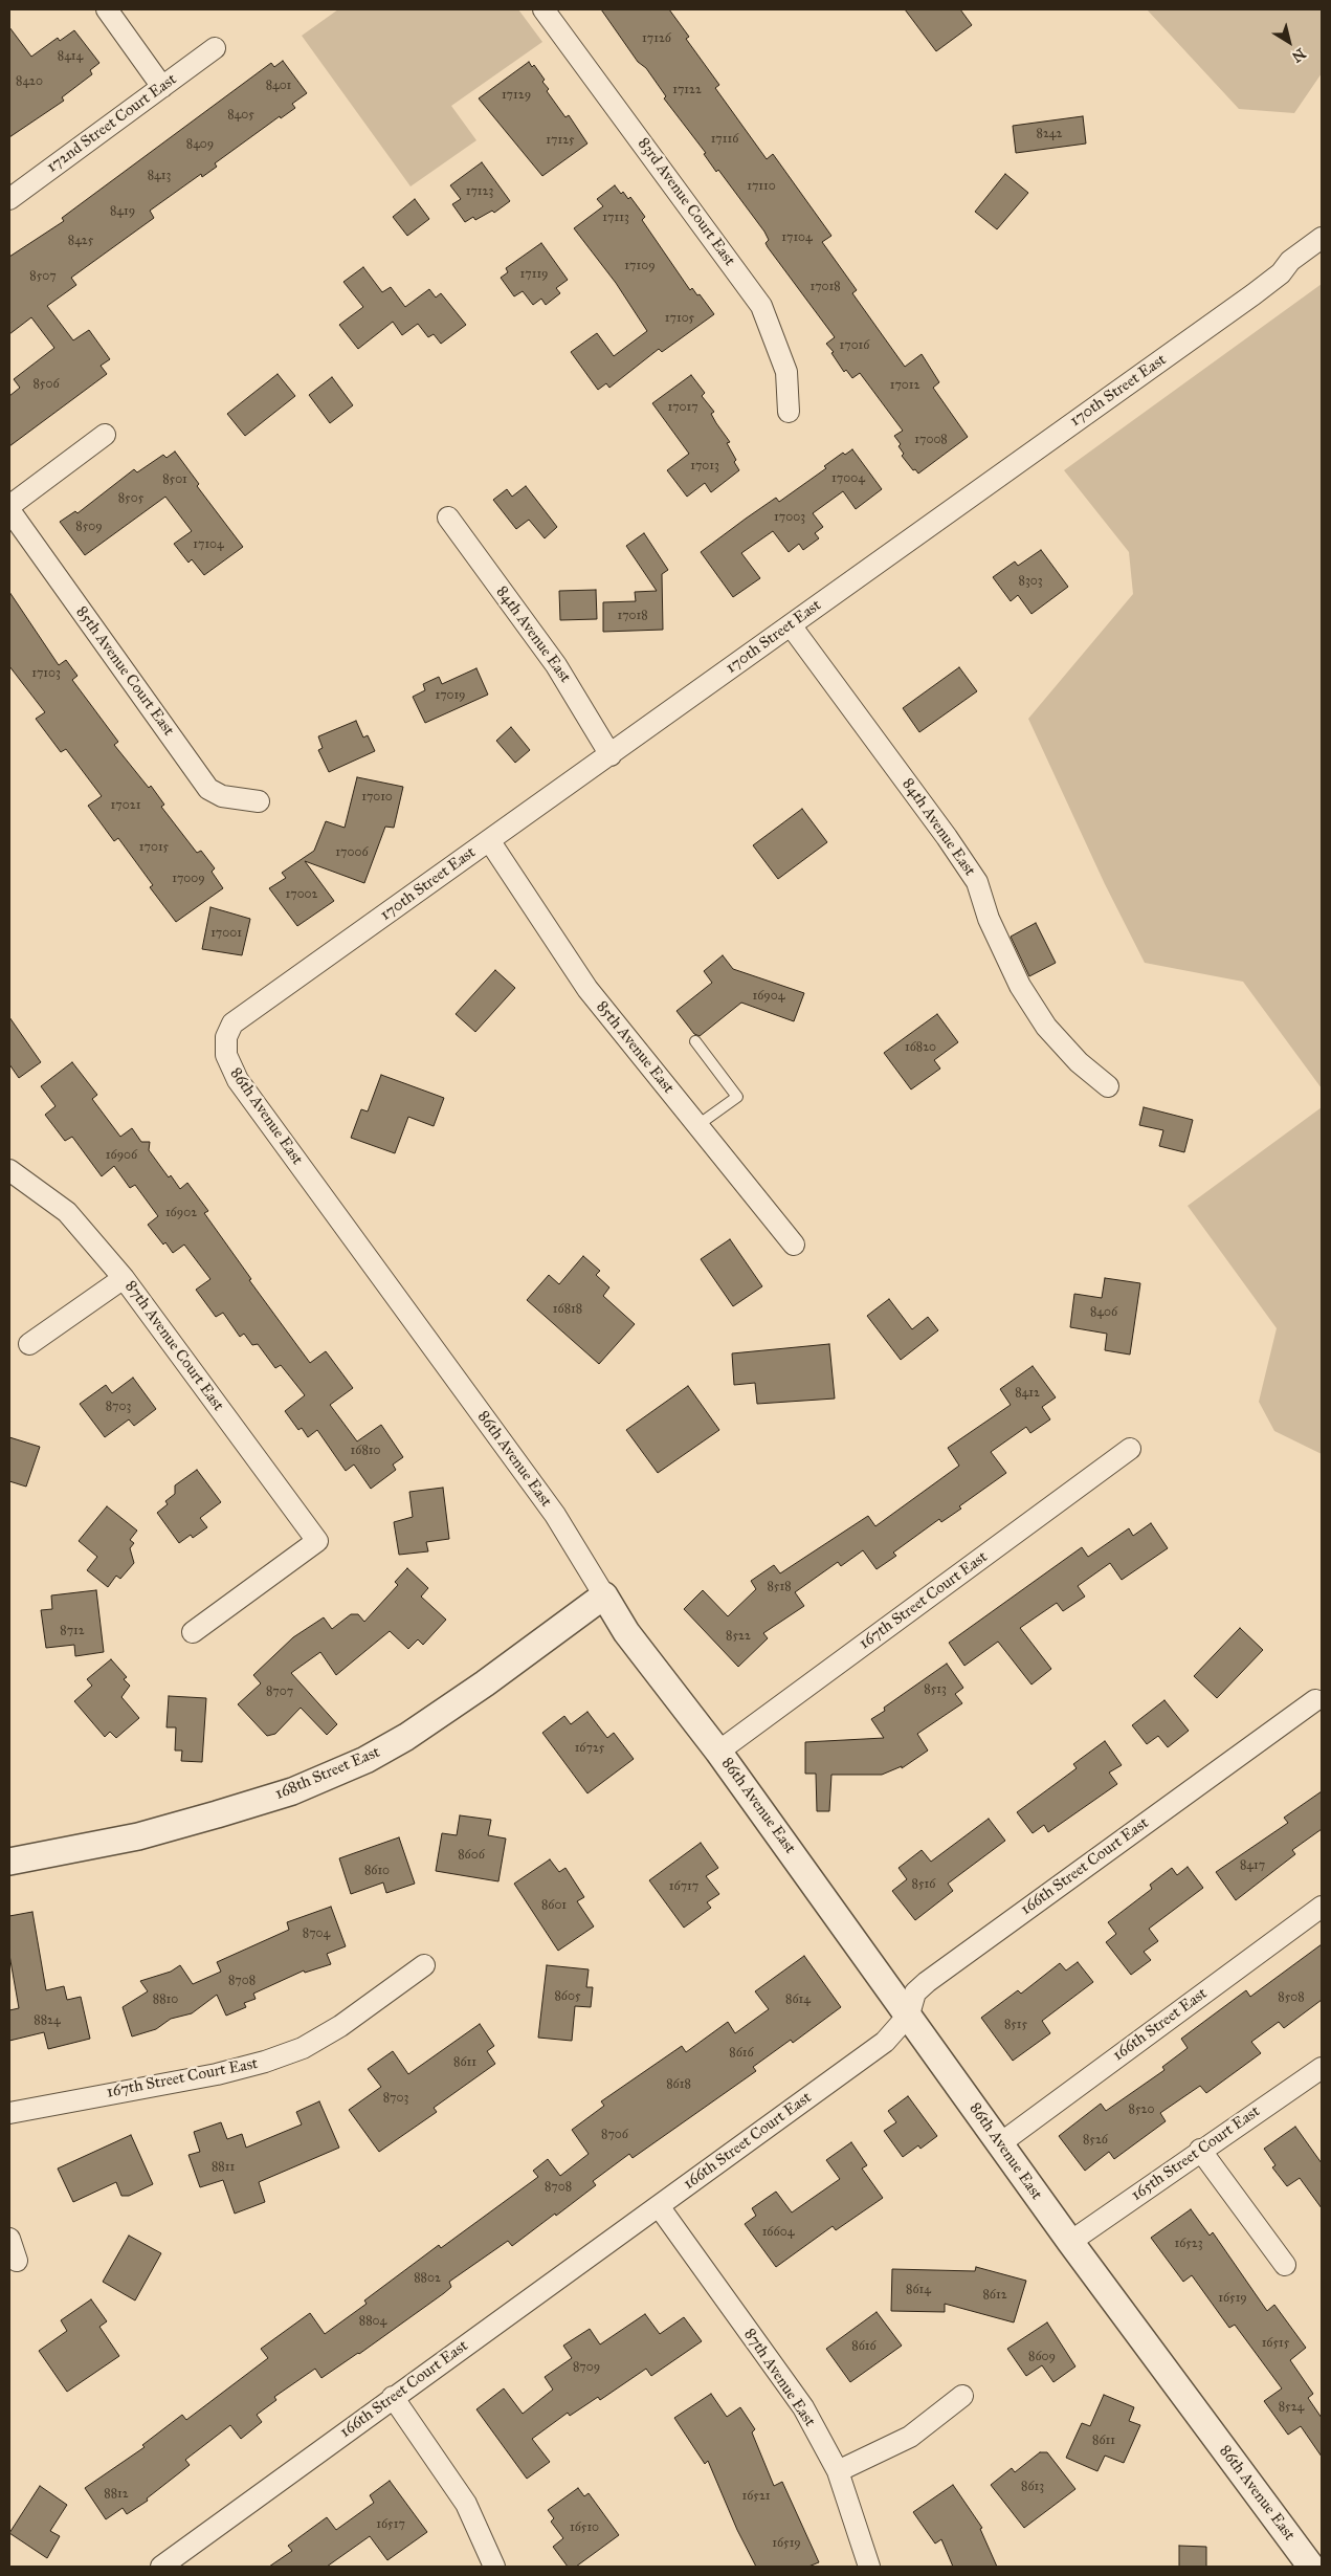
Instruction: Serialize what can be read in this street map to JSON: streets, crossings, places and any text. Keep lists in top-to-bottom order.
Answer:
{
  "streets": {
    "street": [
      "172nd Street Court East",
      "83rd Avenue Court East",
      "170th Street East",
      "84th Avenue East",
      "85th Avenue Court East",
      "85th Avenue East",
      "86th Avenue East",
      "87th Avenue Court East",
      "167th Street Court East",
      "168th Street East",
      "166th Street Court East",
      "166th Street East",
      "165th Street Court East",
      "87th Avenue East"
    ]
  },
  "crossings": [
    ["170th Street East", "84th Avenue East"],
    ["170th Street East", "85th Avenue East"],
    ["170th Street East", "86th Avenue East"],
    ["86th Avenue East", "167th Street Court East"],
    ["86th Avenue East", "168th Street East"],
    ["86th Avenue East", "166th Street Court East"],
    ["86th Avenue East", "166th Street East"],
    ["86th Avenue East", "165th Street Court East"],
    ["166th Street Court East", "87th Avenue East"]
  ],
  "house_numbers": [
    "17126",
    "8414",
    "8420",
    "8401",
    "17122",
    "17129",
    "8405",
    "8242",
    "17116",
    "17125",
    "8409",
    "8413",
    "17110",
    "17123",
    "8419",
    "17113",
    "17104",
    "8425",
    "17109",
    "17119",
    "8507",
    "17018",
    "17105",
    "17016",
    "8506",
    "17012",
    "17017",
    "17008",
    "17013",
    "17004",
    "8501",
    "8505",
    "17003",
    "8509",
    "17104",
    "8303",
    "17018",
    "17103",
    "17019",
    "17010",
    "17021",
    "17015",
    "17006",
    "17009",
    "17002",
    "17001",
    "16904",
    "16820",
    "16906",
    "16902",
    "16818",
    "8406",
    "8412",
    "8703",
    "16810",
    "8518",
    "8712",
    "8522",
    "8513",
    "8707",
    "16725",
    "8606",
    "8417",
    "8610",
    "8516",
    "16717",
    "8601",
    "8704",
    "8708",
    "8605",
    "8508",
    "8810",
    "8614",
    "8824",
    "8515",
    "8616",
    "8611",
    "8618",
    "8703",
    "8520",
    "8706",
    "8526",
    "8811",
    "8708",
    "16604",
    "16523",
    "8802",
    "8614",
    "8612",
    "16519",
    "8804",
    "16515",
    "8616",
    "8609",
    "8709",
    "8524",
    "8611",
    "8613",
    "8812",
    "16521",
    "16517",
    "16510",
    "16519"
  ],
  "north": "bottom right"
}
